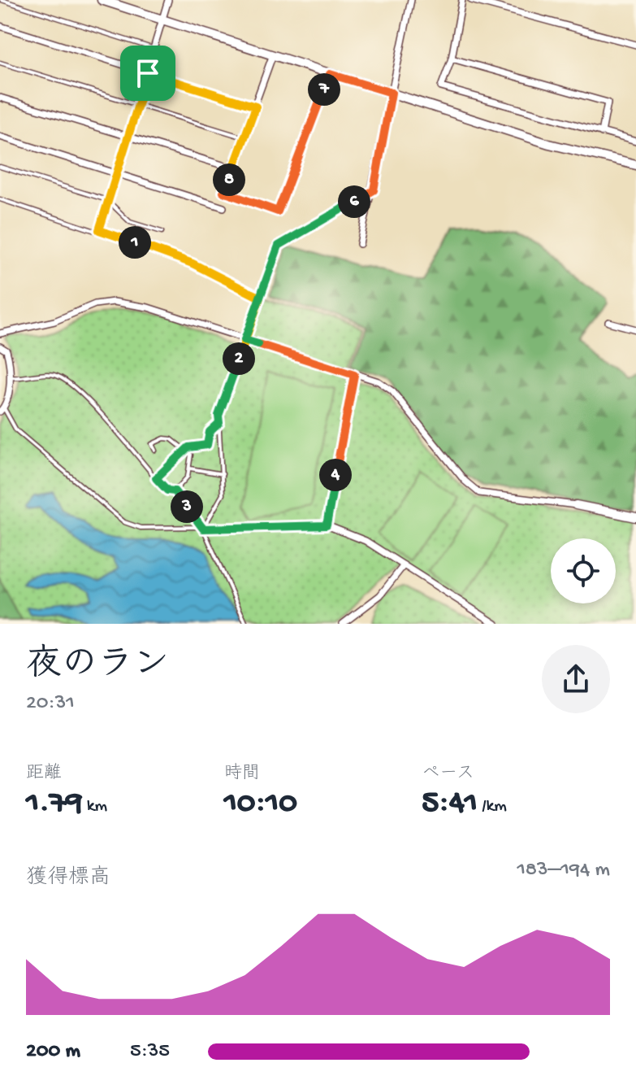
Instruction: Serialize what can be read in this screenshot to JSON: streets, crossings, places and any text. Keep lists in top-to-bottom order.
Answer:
{
  "page": {
    "pins": [
      "7",
      "8",
      "6",
      "1",
      "2",
      "4",
      "3"
    ],
    "heading": ["夜のラン", "20:31"],
    "stats": [
      ["距離", "1.79 km"],
      ["時間", "10:10"],
      ["ペース", "5:41 /km"]
    ],
    "chart": ["獲得標高", "183–194 m"],
    "list": [
      {
        "name": "200 m",
        "note": "5:35"
      }
    ]
  }
}
